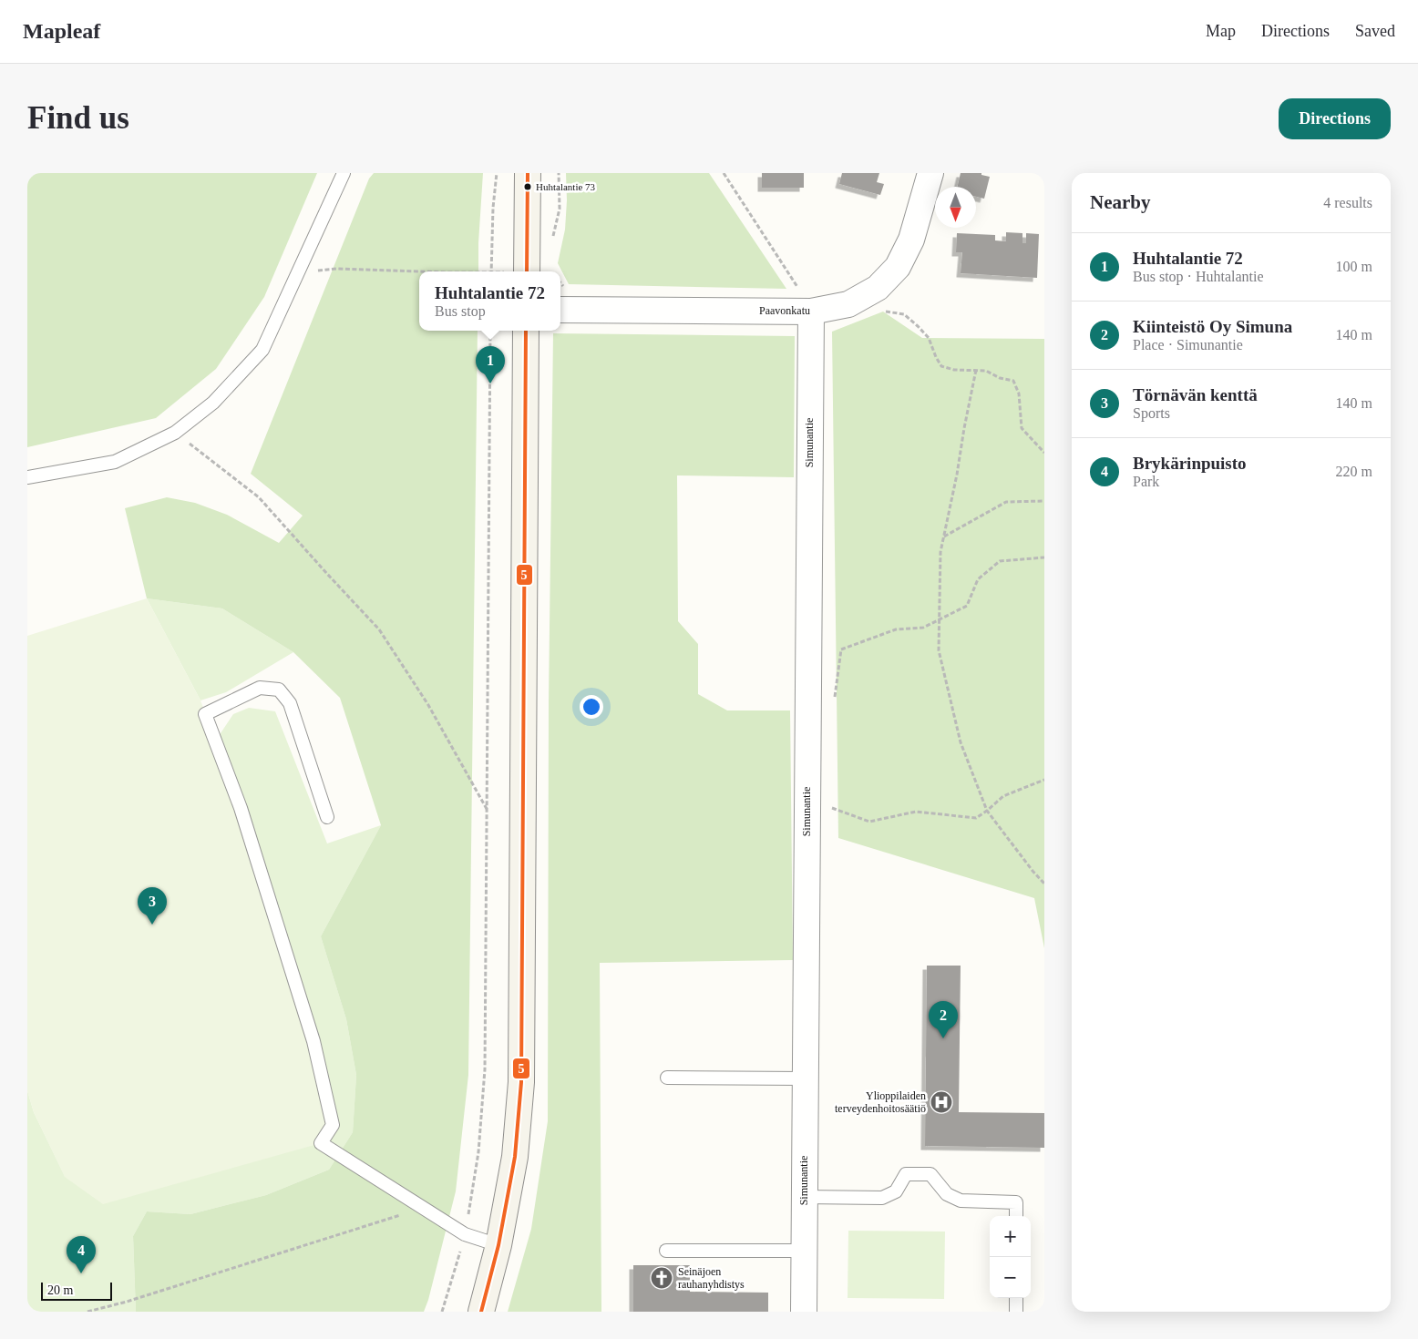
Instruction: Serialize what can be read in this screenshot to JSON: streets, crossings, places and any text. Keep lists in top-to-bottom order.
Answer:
{
  "streets": {
    "street": ["Paavonkatu", "Simunantie"]
  },
  "crossings": [
    ["Paavonkatu", "Simunantie"]
  ],
  "places": {
    "other": ["Huhtalantie 73"],
    "hospital": ["Ylioppilaiden terveydenhoitosäätiö"],
    "church": ["Seinäjoen rauhanyhdistys"]
  },
  "lines": ["transit line 5"],
  "scale_bar": "20 m",
  "north": "bottom",
  "page": {
    "header": "Mapleaf",
    "nav": ["Map", "Directions", "Saved"],
    "buttons": "Directions",
    "title": "Find us",
    "heading": ["Nearby", "4 results"],
    "list": [
      {
        "mark": "1",
        "name": "Huhtalantie 72",
        "note": "Bus stop · Huhtalantie",
        "value": "100 m"
      },
      {
        "mark": "2",
        "name": "Kiinteistö Oy Simuna",
        "note": "Place · Simunantie",
        "value": "140 m"
      },
      {
        "mark": "3",
        "name": "Törnävän kenttä",
        "note": "Sports",
        "value": "140 m"
      },
      {
        "mark": "4",
        "name": "Brykärinpuisto",
        "note": "Park",
        "value": "220 m"
      }
    ],
    "popup": ["Huhtalantie 72", "Bus stop"],
    "pins": [
      "1",
      "3",
      "2",
      "4"
    ],
    "map_buttons": ["+", "−"],
    "scale": "20 m"
  }
}
